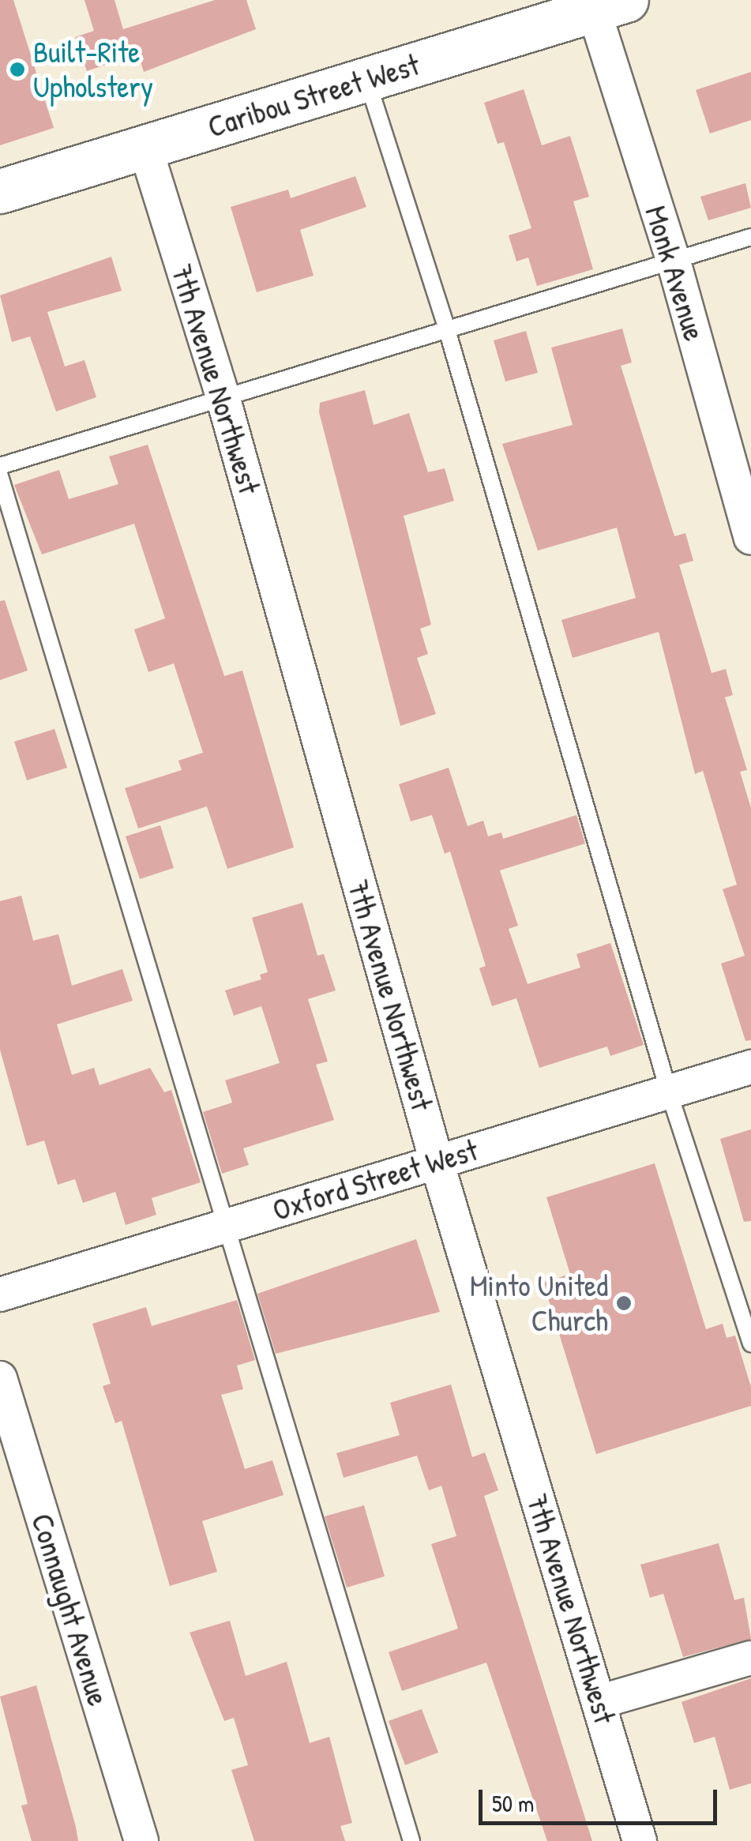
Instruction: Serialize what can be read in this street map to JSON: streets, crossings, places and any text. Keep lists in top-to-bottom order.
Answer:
{
  "streets": {
    "street": [
      "Caribou Street West",
      "Monk Avenue",
      "7th Avenue Northwest",
      "Oxford Street West",
      "Connaught Avenue"
    ]
  },
  "crossings": [
    ["Caribou Street West", "Monk Avenue"],
    ["Caribou Street West", "7th Avenue Northwest"],
    ["7th Avenue Northwest", "Oxford Street West"]
  ],
  "places": ["Built-Rite Upholstery", "Minto United Church"],
  "scale_bar": "50 m"
}
